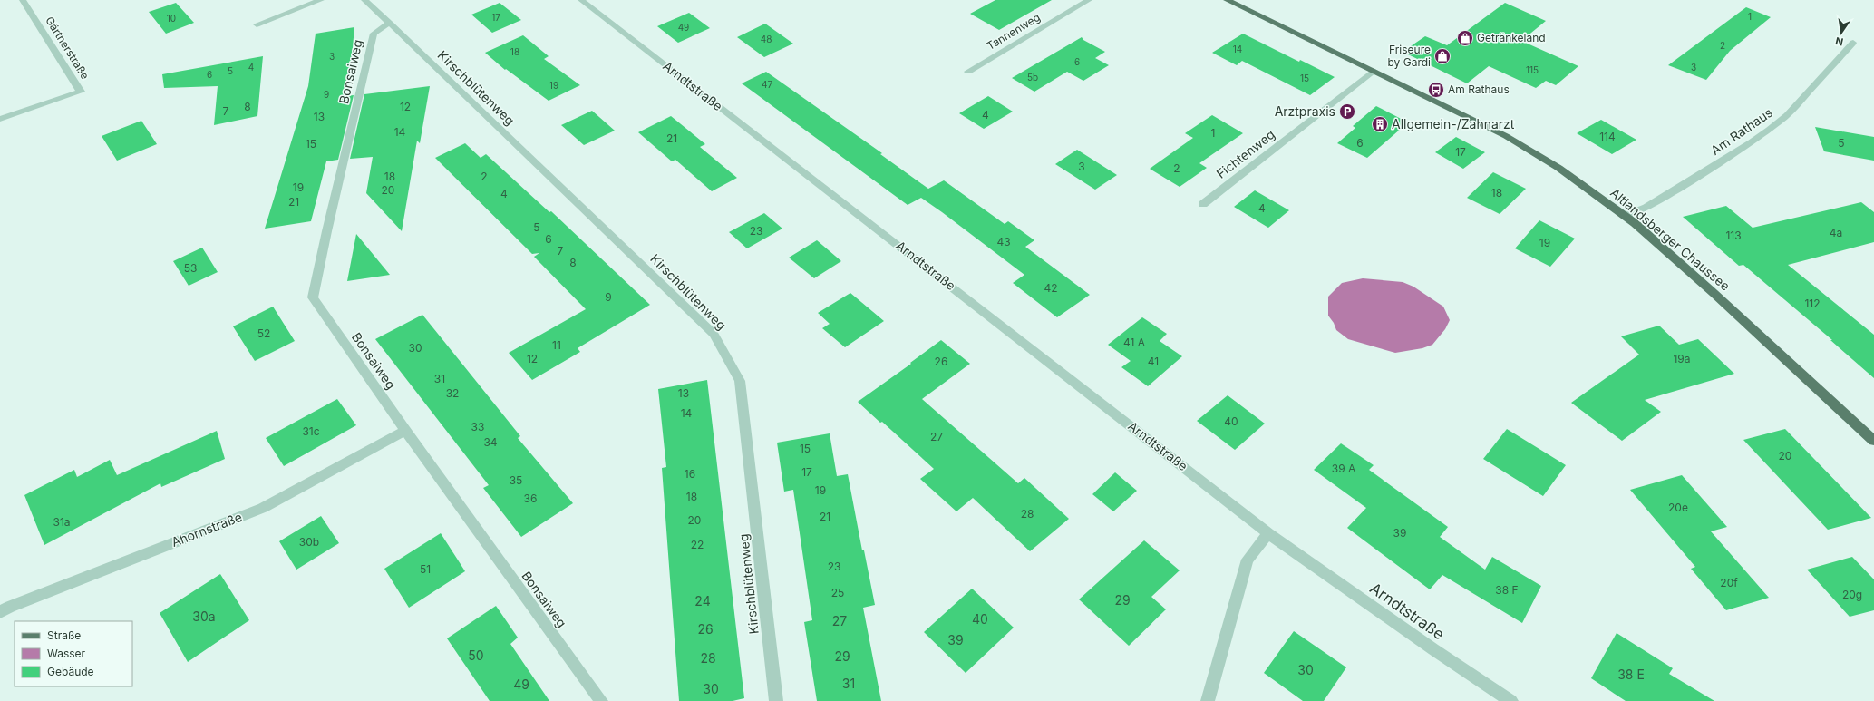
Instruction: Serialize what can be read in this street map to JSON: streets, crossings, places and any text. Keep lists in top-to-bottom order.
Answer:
{
  "streets": {
    "main road": ["Altlandsberger Chaussee"],
    "street": [
      "Tannenweg",
      "Gärtnerstraße",
      "Bonsaiweg",
      "Arndtstraße",
      "Kirschblütenweg",
      "Am Rathaus",
      "Fichtenweg",
      "Ahornstraße"
    ]
  },
  "crossings": [
    ["Bonsaiweg", "Kirschblütenweg"],
    ["Bonsaiweg", "Ahornstraße"],
    ["Am Rathaus", "Altlandsberger Chaussee"],
    ["Fichtenweg", "Altlandsberger Chaussee"]
  ],
  "places": {
    "shop": ["Getränkeland", "Friseure by Gardi"],
    "bus stop": ["Am Rathaus"],
    "parking": ["Arztpraxis"],
    "building": ["Allgemein-/Zahnarzt"]
  },
  "house_numbers": [
    "1",
    "17",
    "10",
    "49",
    "48",
    "2",
    "14",
    "18",
    "3",
    "6",
    "4",
    "3",
    "115",
    "5",
    "6",
    "5b",
    "15",
    "47",
    "19",
    "9",
    "8",
    "12",
    "7",
    "4",
    "13",
    "14",
    "1",
    "114",
    "21",
    "6",
    "5",
    "15",
    "17",
    "3",
    "2",
    "18",
    "2",
    "19",
    "20",
    "18",
    "4",
    "21",
    "4",
    "5",
    "23",
    "4a",
    "113",
    "6",
    "43",
    "19",
    "7",
    "8",
    "53",
    "42",
    "9",
    "112",
    "52",
    "41 A",
    "11",
    "30",
    "12",
    "19a",
    "26",
    "41",
    "31",
    "32",
    "13",
    "14",
    "40",
    "33",
    "31c",
    "27",
    "34",
    "15",
    "20",
    "39 A",
    "17",
    "16",
    "35",
    "19",
    "18",
    "36",
    "20e",
    "28",
    "21",
    "20",
    "31a",
    "39",
    "30b",
    "22",
    "23",
    "51",
    "20f",
    "38 F",
    "25",
    "20g",
    "29",
    "24",
    "30a",
    "40",
    "27",
    "26",
    "39",
    "50",
    "29",
    "28",
    "30",
    "38 E",
    "31",
    "49",
    "30"
  ],
  "legend": ["Straße", "Wasser", "Gebäude"],
  "north": "bottom"
}
